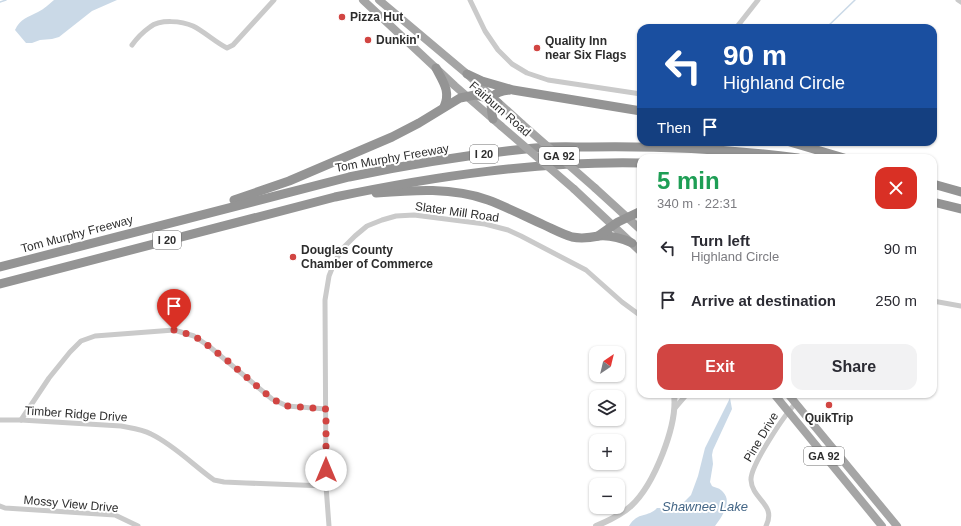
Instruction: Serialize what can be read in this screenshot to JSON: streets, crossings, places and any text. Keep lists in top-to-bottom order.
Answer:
{
  "streets": {
    "highway": ["I 20", "Tom Murphy Freeway"],
    "main road": ["Fairburn Road", "GA 92"],
    "street": [
      "Slater Mill Road",
      "Timber Ridge Drive",
      "Pine Drive",
      "Mossy View Drive"
    ]
  },
  "crossings": [
    ["GA 92", "Pine Drive"],
    ["Slater Mill Road", "Timber Ridge Drive"]
  ],
  "water": ["Shawnee Lake"],
  "places": [
    "Pizza Hut",
    "Dunkin'",
    "Quality Inn near Six Flags",
    "Douglas County Chamber of Commerce",
    "QuikTrip"
  ],
  "north": "top right",
  "page": {
    "turn": ["90 m", "Highland Circle"],
    "then": "Then",
    "heading": ["5 min", "340 m · 22:31"],
    "list": [
      {
        "name": "Turn left",
        "note": "Highland Circle",
        "value": "90 m"
      },
      {
        "name": "Arrive at destination",
        "value": "250 m"
      }
    ],
    "buttons": ["Exit", "Share"],
    "map_buttons": ["+", "−"]
  }
}
